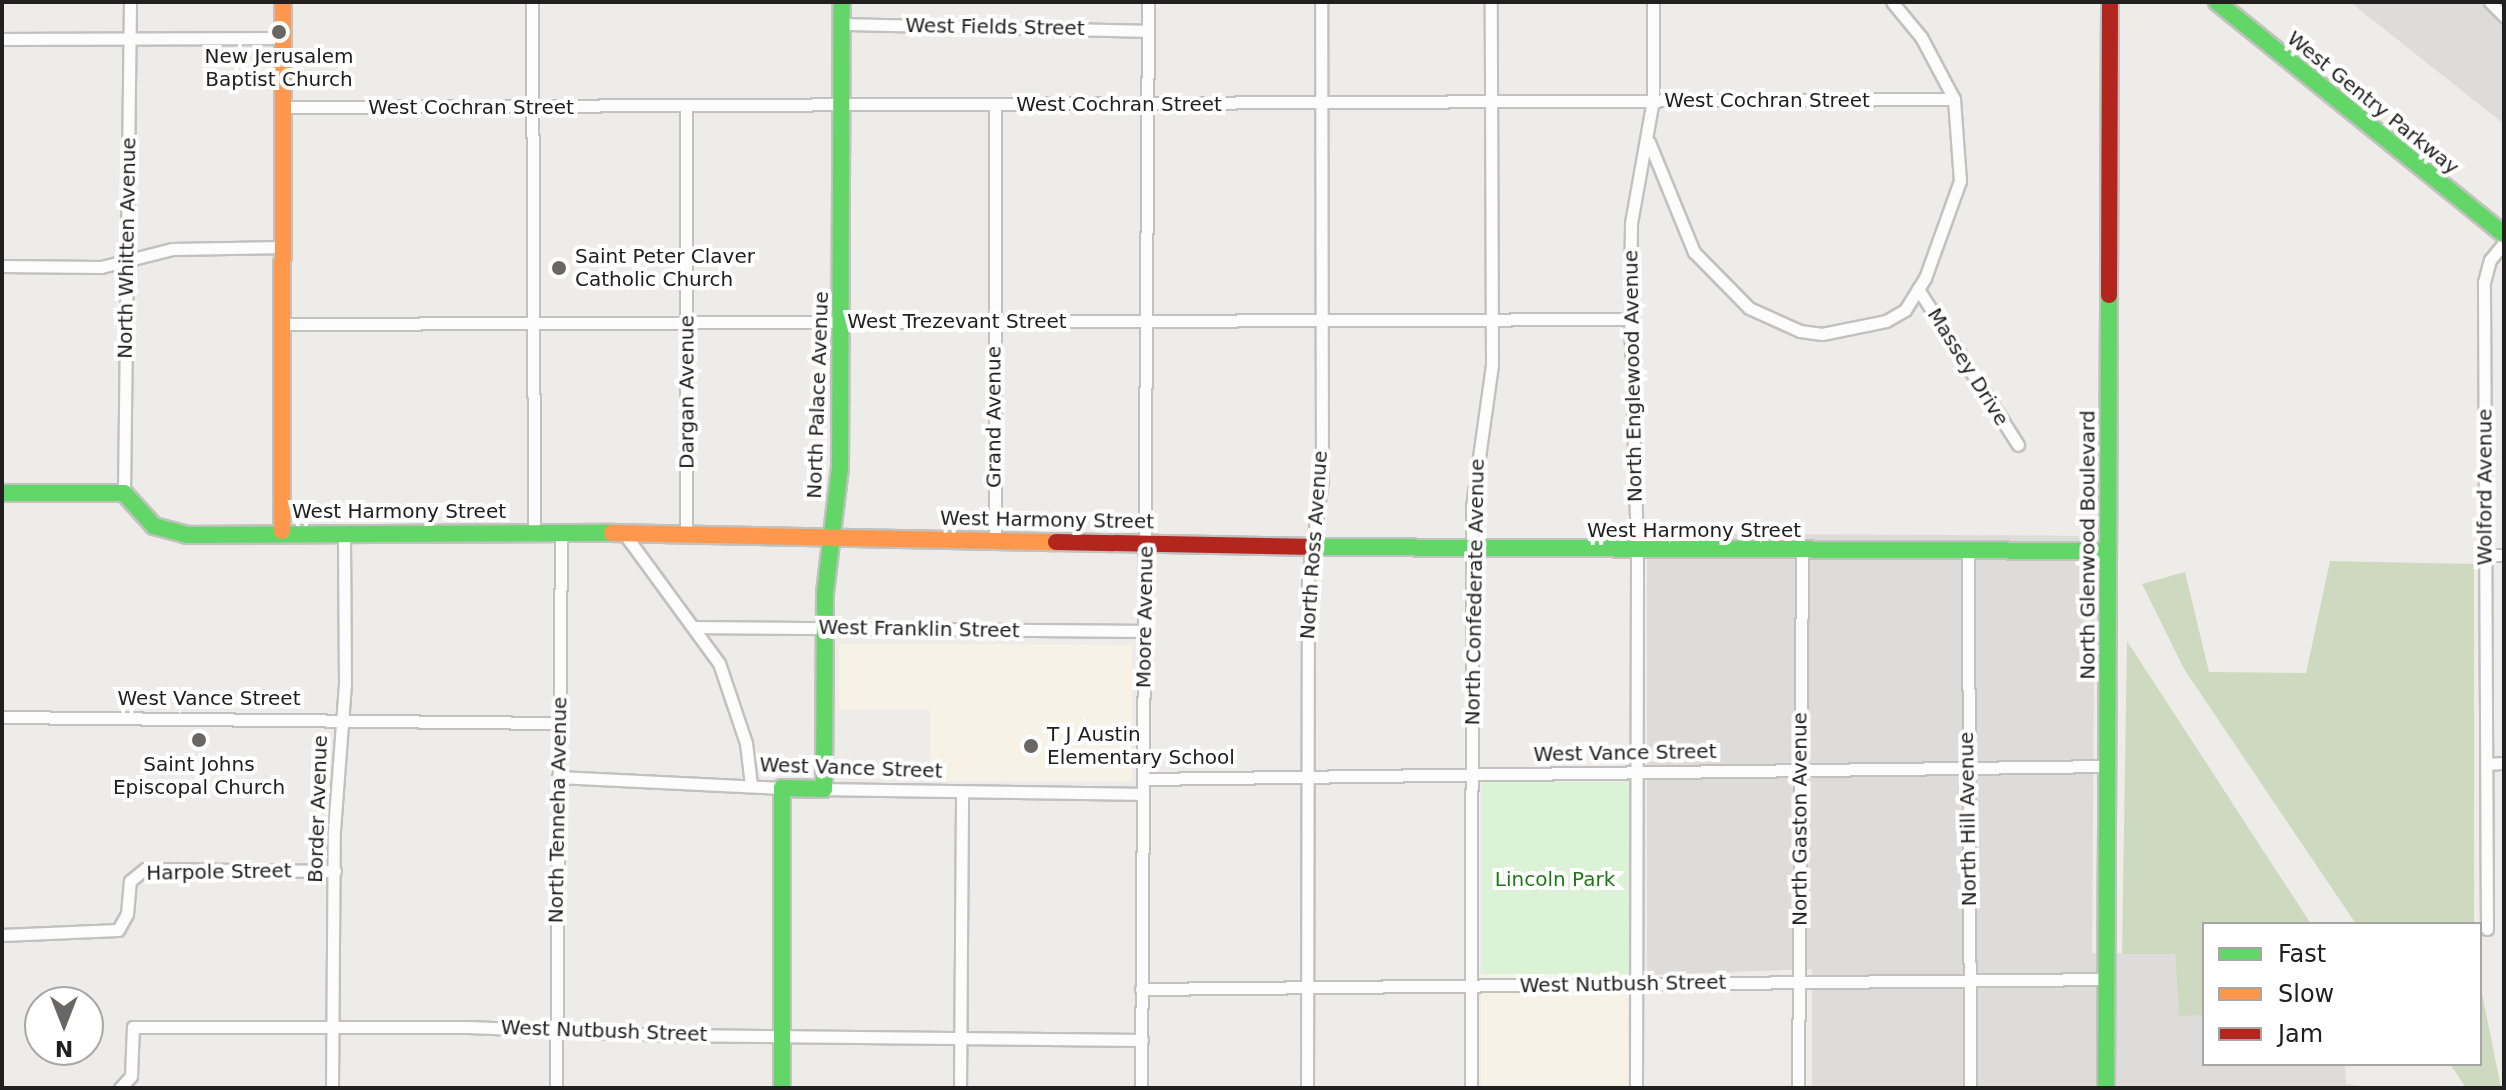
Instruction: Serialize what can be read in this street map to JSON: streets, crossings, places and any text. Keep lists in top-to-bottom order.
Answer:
{
  "streets": {
    "street": [
      "West Fields Street",
      "West Cochran Street",
      "West Gentry Parkway",
      "North Whitten Avenue",
      "West Trezevant Street",
      "Massey Drive",
      "North Englewood Avenue",
      "Dargan Avenue",
      "North Palace Avenue",
      "Grand Avenue",
      "Wolford Avenue",
      "West Harmony Street",
      "North Ross Avenue",
      "North Glenwood Boulevard",
      "North Confederate Avenue",
      "Moore Avenue",
      "West Franklin Street",
      "West Vance Street",
      "Border Avenue",
      "North Tenneha Avenue",
      "North Gaston Avenue",
      "North Hill Avenue",
      "Harpole Street",
      "West Nutbush Street"
    ]
  },
  "crossings": [
    ["West Fields Street", "North Palace Avenue"],
    ["West Fields Street", "Moore Avenue"],
    ["West Cochran Street", "North Englewood Avenue"],
    ["West Cochran Street", "Dargan Avenue"],
    ["West Cochran Street", "North Palace Avenue"],
    ["West Cochran Street", "Grand Avenue"],
    ["West Cochran Street", "North Ross Avenue"],
    ["West Cochran Street", "North Confederate Avenue"],
    ["West Cochran Street", "Moore Avenue"],
    ["North Whitten Avenue", "West Harmony Street"],
    ["West Trezevant Street", "North Englewood Avenue"],
    ["West Trezevant Street", "Dargan Avenue"],
    ["West Trezevant Street", "North Palace Avenue"],
    ["West Trezevant Street", "Grand Avenue"],
    ["West Trezevant Street", "North Ross Avenue"],
    ["West Trezevant Street", "North Confederate Avenue"],
    ["West Trezevant Street", "Moore Avenue"],
    ["North Englewood Avenue", "West Harmony Street"],
    ["North Englewood Avenue", "West Vance Street"],
    ["North Englewood Avenue", "West Nutbush Street"],
    ["Dargan Avenue", "West Harmony Street"],
    ["North Palace Avenue", "West Harmony Street"],
    ["North Palace Avenue", "West Franklin Street"],
    ["North Palace Avenue", "West Vance Street"],
    ["Grand Avenue", "West Harmony Street"],
    ["West Harmony Street", "North Ross Avenue"],
    ["West Harmony Street", "North Glenwood Boulevard"],
    ["West Harmony Street", "North Confederate Avenue"],
    ["West Harmony Street", "Moore Avenue"],
    ["West Harmony Street", "Border Avenue"],
    ["West Harmony Street", "North Tenneha Avenue"],
    ["West Harmony Street", "North Gaston Avenue"],
    ["West Harmony Street", "North Hill Avenue"],
    ["North Ross Avenue", "West Vance Street"],
    ["North Ross Avenue", "West Nutbush Street"],
    ["North Glenwood Boulevard", "West Vance Street"],
    ["North Glenwood Boulevard", "West Nutbush Street"],
    ["North Confederate Avenue", "West Vance Street"],
    ["North Confederate Avenue", "West Nutbush Street"],
    ["Moore Avenue", "West Franklin Street"],
    ["Moore Avenue", "West Vance Street"],
    ["Moore Avenue", "West Nutbush Street"],
    ["West Vance Street", "Border Avenue"],
    ["West Vance Street", "North Tenneha Avenue"],
    ["West Vance Street", "North Gaston Avenue"],
    ["West Vance Street", "North Hill Avenue"],
    ["Border Avenue", "Harpole Street"],
    ["Border Avenue", "West Nutbush Street"],
    ["North Tenneha Avenue", "West Nutbush Street"],
    ["North Gaston Avenue", "West Nutbush Street"],
    ["North Hill Avenue", "West Nutbush Street"]
  ],
  "parks": ["Lincoln Park"],
  "places": [
    "New Jerusalem Baptist Church",
    "Saint Peter Claver Catholic Church",
    "Saint Johns Episcopal Church",
    "T J Austin Elementary School"
  ],
  "legend": ["Fast", "Slow", "Jam"],
  "north": "bottom"
}
